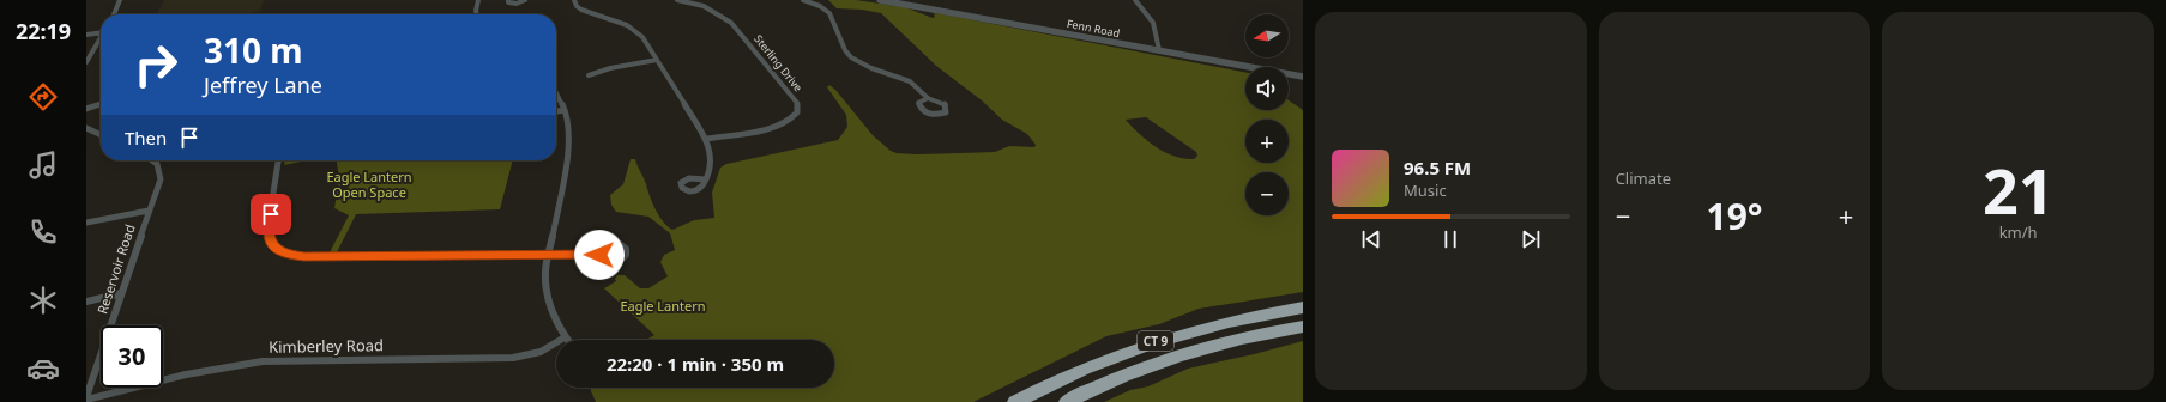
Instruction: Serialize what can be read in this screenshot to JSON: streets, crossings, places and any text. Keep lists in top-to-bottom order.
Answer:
{
  "streets": {
    "highway": ["CT 9"],
    "street": [
      "Fenn Road",
      "Sterling Drive",
      "Reservoir Road",
      "Kimberley Road"
    ]
  },
  "crossings": [
    ["Reservoir Road", "Kimberley Road"]
  ],
  "parks": ["Eagle Lantern Open Space", "Eagle Lantern"],
  "north": "left",
  "page": {
    "tabs": "22:19",
    "tile": [
      "Climate",
      ["21", "km/h"]
    ],
    "map_buttons": ["+", "−"],
    "turn": ["310 m", "Jeffrey Lane"],
    "then": "Then",
    "song": ["96.5 FM", "Music"],
    "heat": ["−", "19°", "+"],
    "limit": "30",
    "trip": "22:20 · 1 min · 350 m"
  }
}
